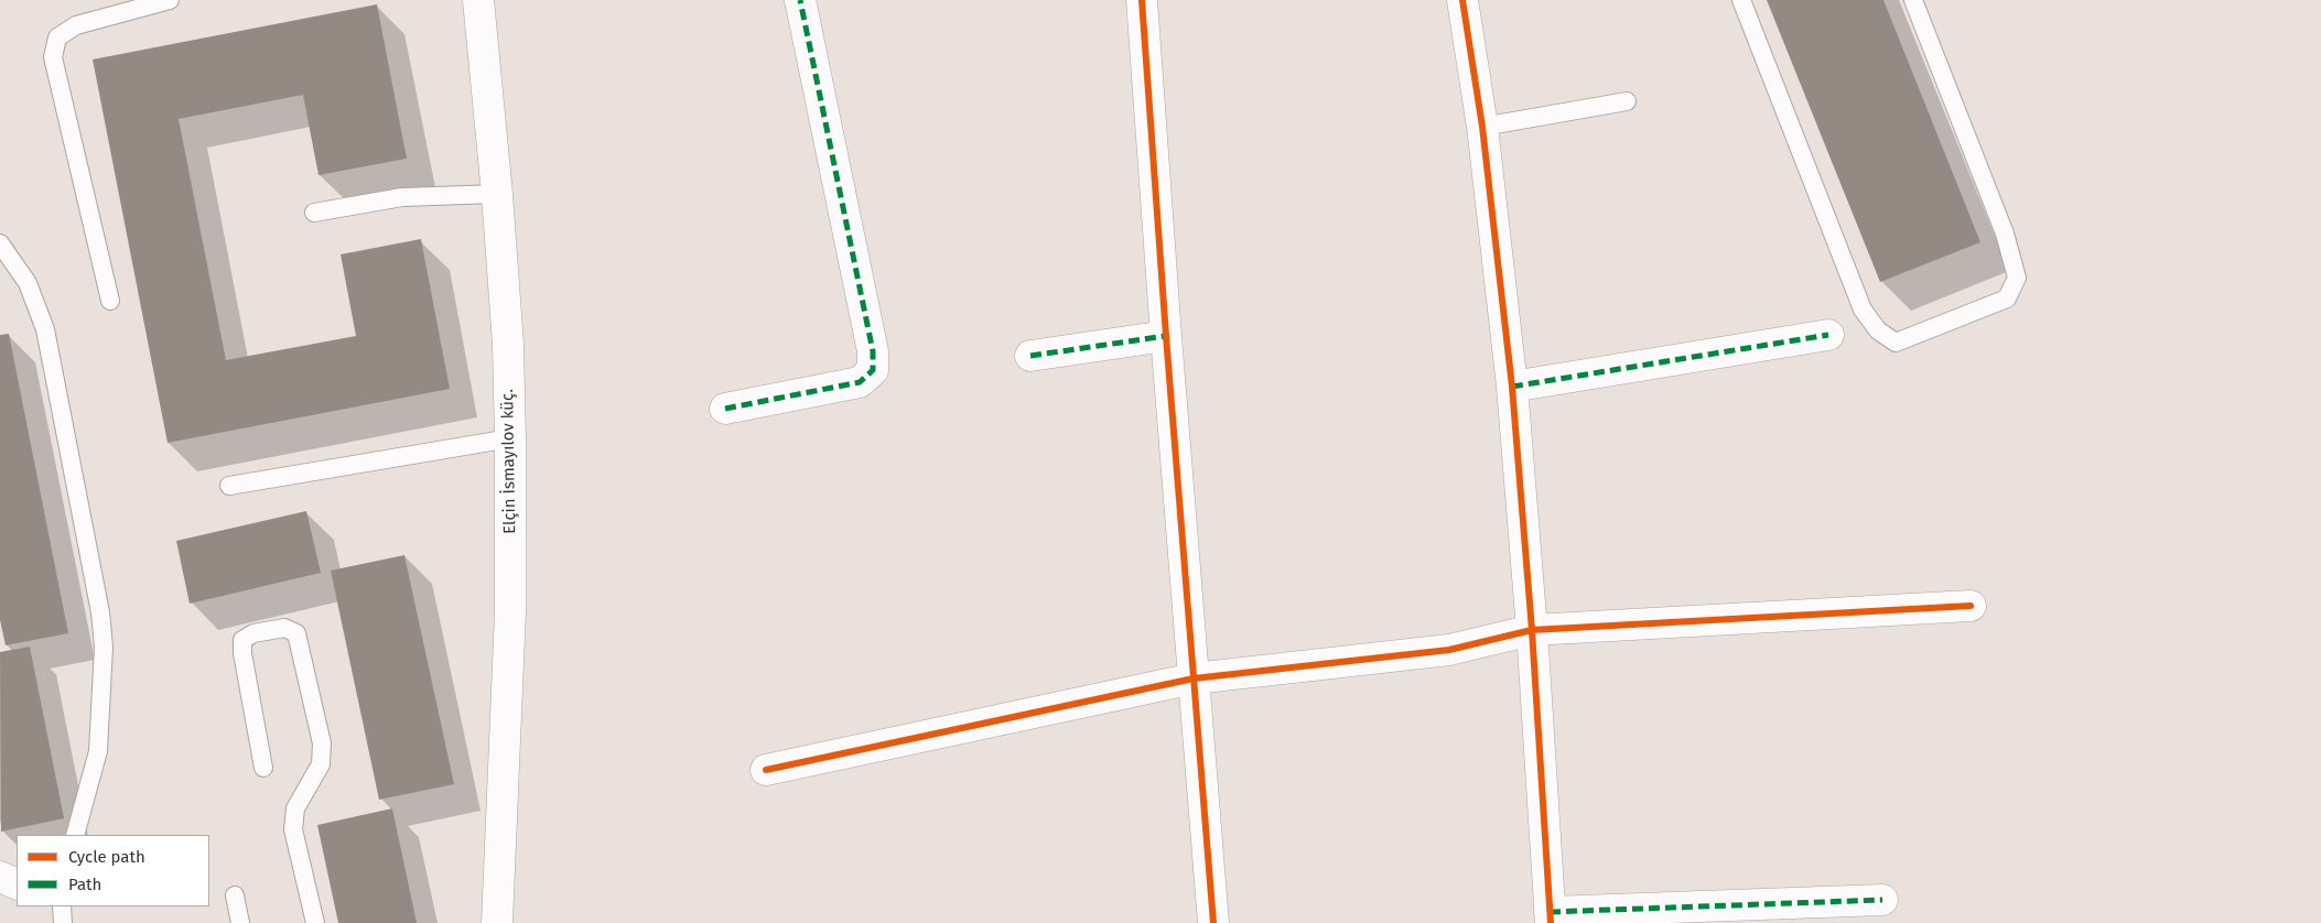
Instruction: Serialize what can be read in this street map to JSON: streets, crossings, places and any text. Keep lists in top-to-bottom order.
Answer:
{
  "streets": {
    "street": ["Elçin İsmayılov küç."]
  },
  "legend": ["Cycle path", "Path"]
}
